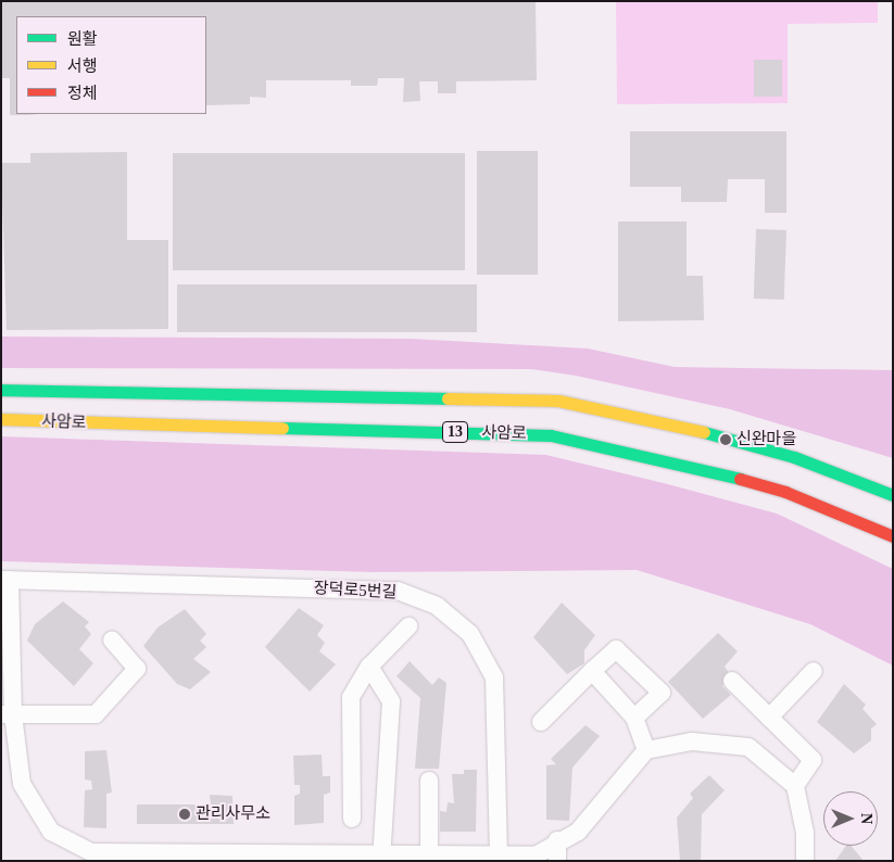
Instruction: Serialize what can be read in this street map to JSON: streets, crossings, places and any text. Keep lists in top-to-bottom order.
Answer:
{
  "streets": {
    "main road": ["사암로", "13"],
    "street": ["장덕로5번길"]
  },
  "places": ["신완마을", "관리사무소"],
  "legend": ["원활", "서행", "정체"],
  "north": "right"
}
